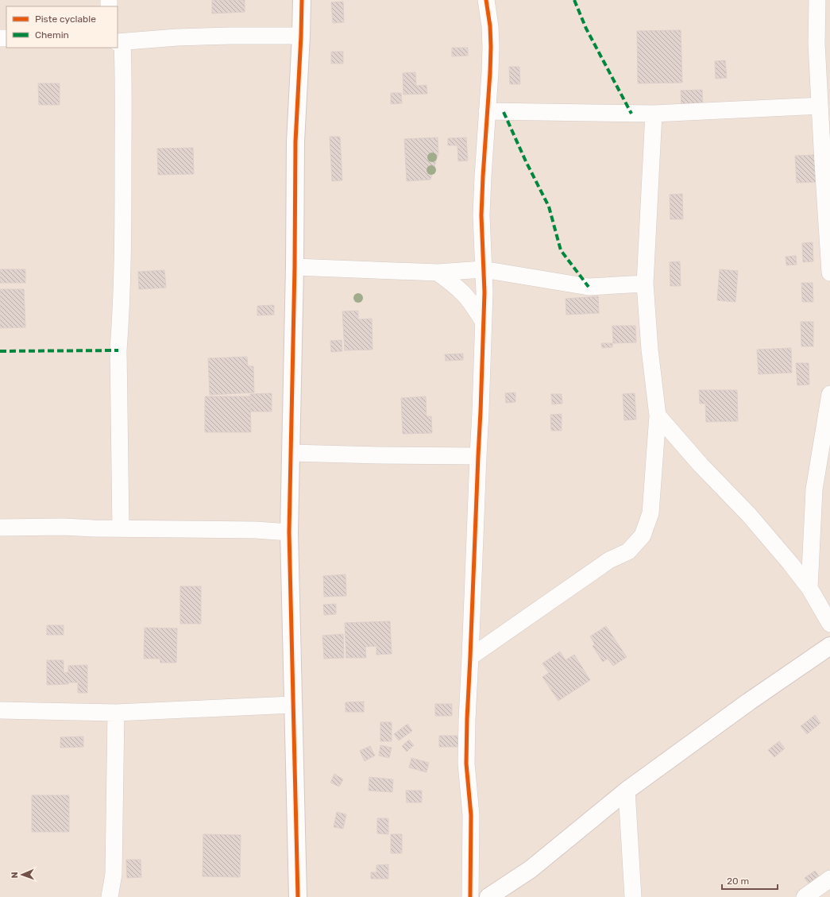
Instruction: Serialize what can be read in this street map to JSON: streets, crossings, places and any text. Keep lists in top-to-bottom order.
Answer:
{
  "legend": ["Piste cyclable", "Chemin"],
  "scale_bar": "20 m",
  "north": "left"
}
